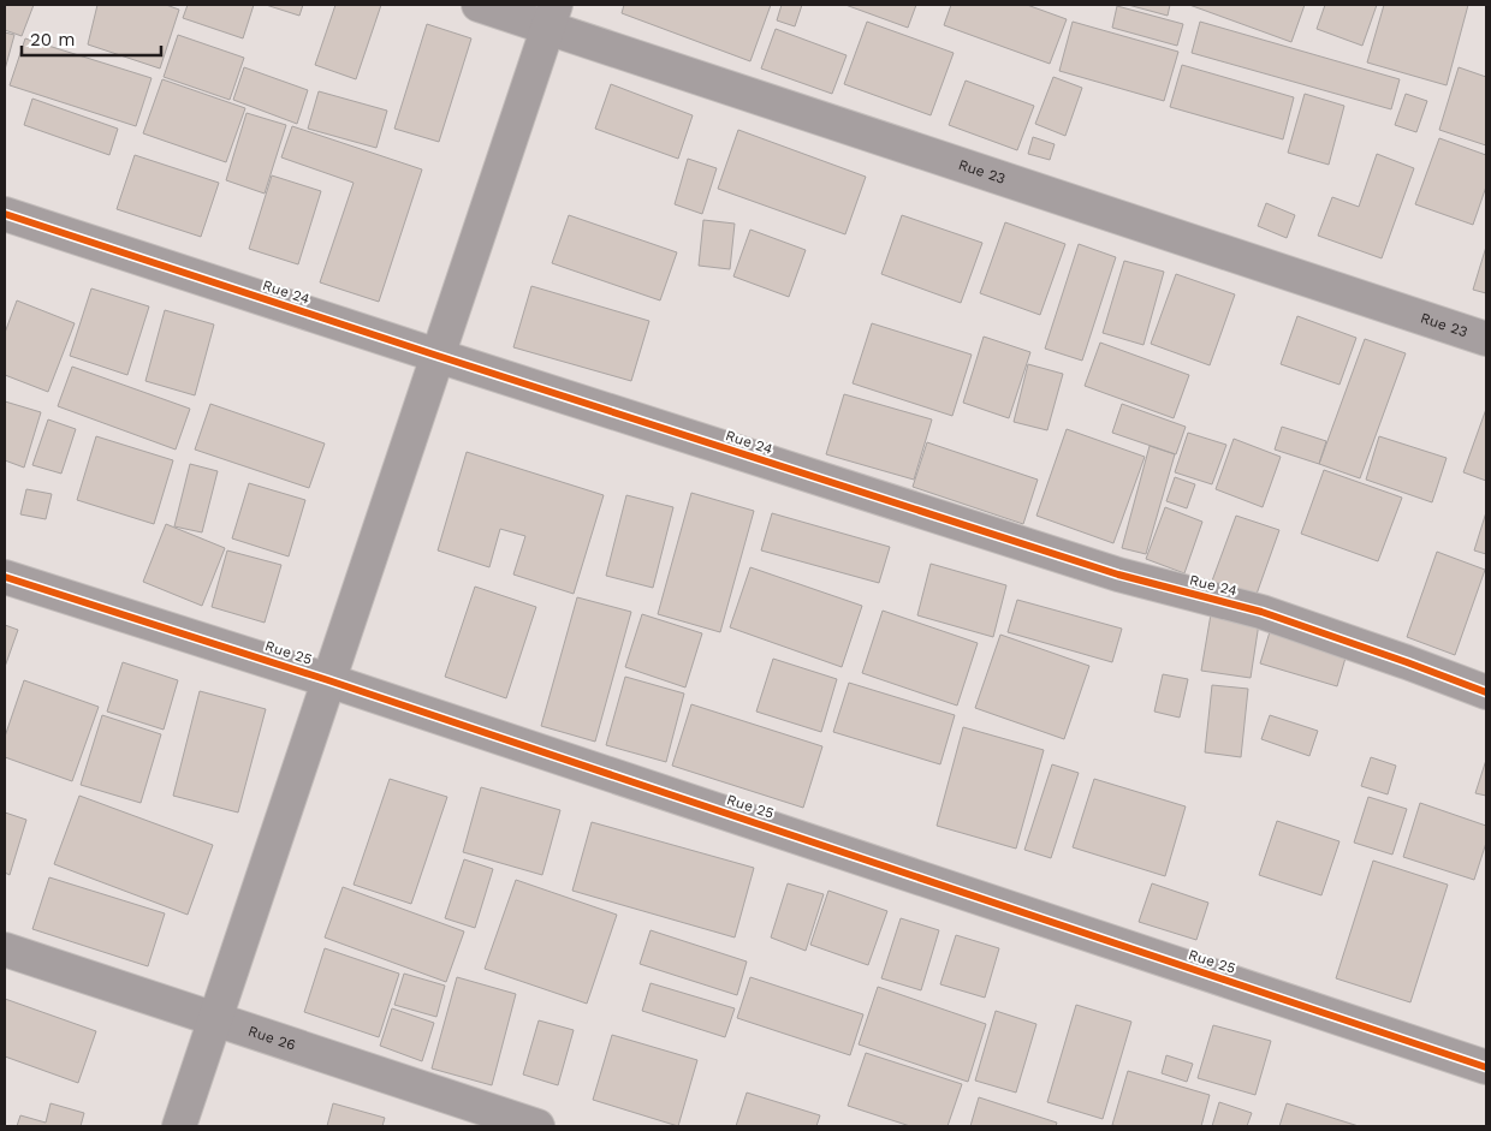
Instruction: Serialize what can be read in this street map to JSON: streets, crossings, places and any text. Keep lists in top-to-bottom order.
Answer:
{
  "streets": {
    "street": [
      "Rue 23",
      "Rue 24",
      "Rue 25",
      "Rue 26"
    ]
  },
  "scale_bar": "20 m"
}
